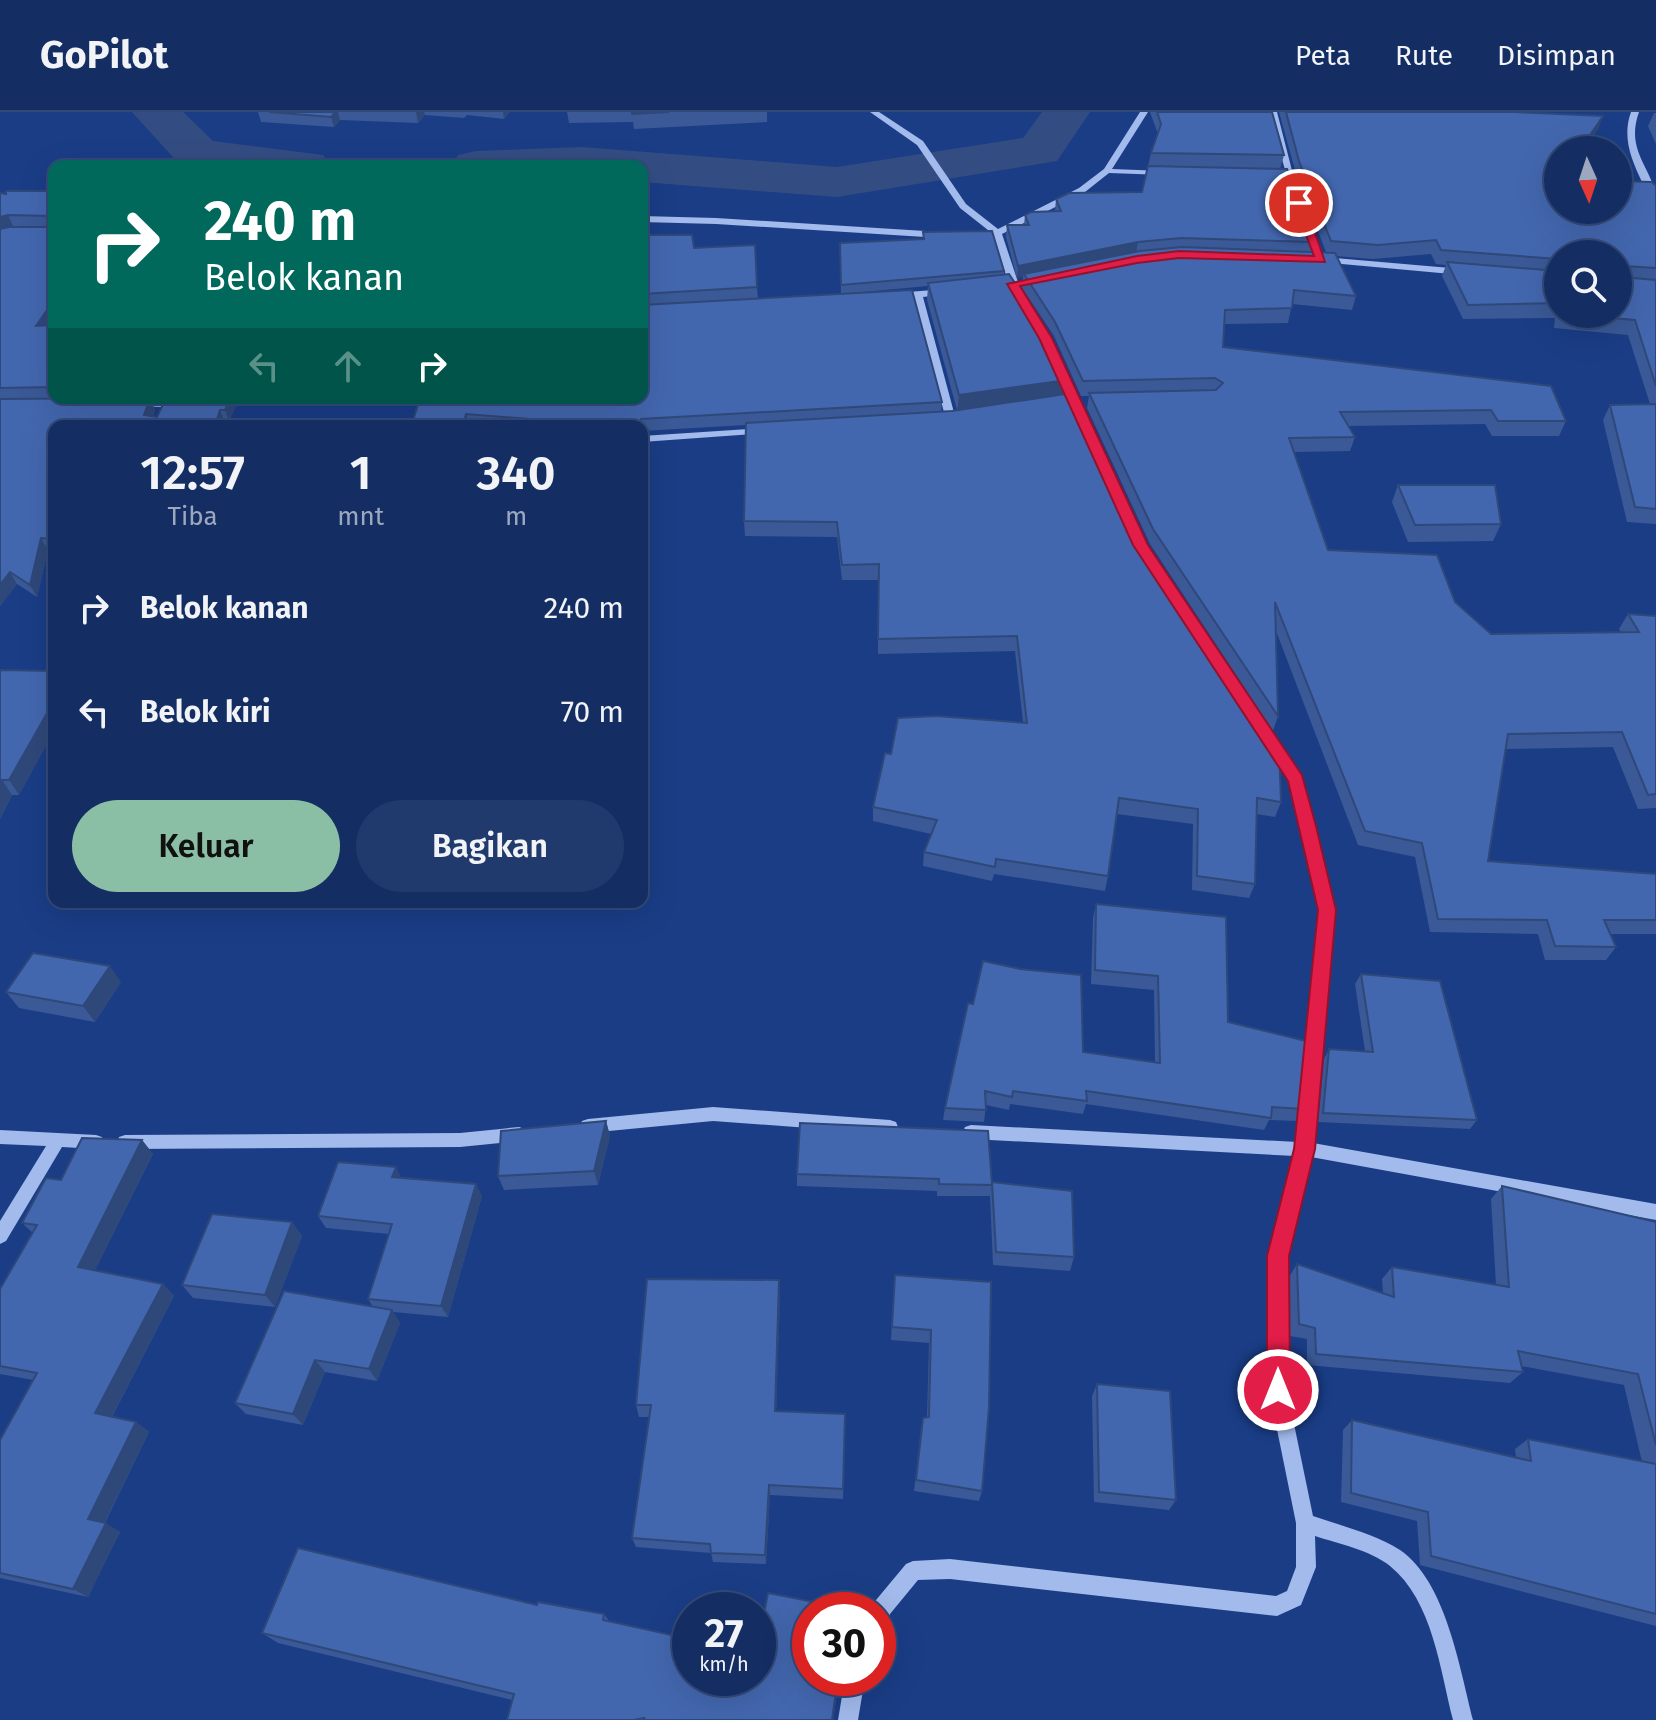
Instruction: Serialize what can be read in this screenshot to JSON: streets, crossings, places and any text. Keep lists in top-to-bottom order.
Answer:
{
  "north": "bottom",
  "page": {
    "header": "GoPilot",
    "nav": ["Peta", "Rute", "Disimpan"],
    "turn": ["240 m", "Belok kanan"],
    "eta": [
      "12:57",
      "Tiba",
      "1",
      "mnt",
      "340",
      "m"
    ],
    "list": [
      {
        "name": "Belok kanan",
        "value": "240 m"
      },
      {
        "name": "Belok kiri",
        "value": "70 m"
      }
    ],
    "buttons": ["Keluar", "Bagikan"],
    "speed": "27 km/h",
    "limit": "30"
  }
}
